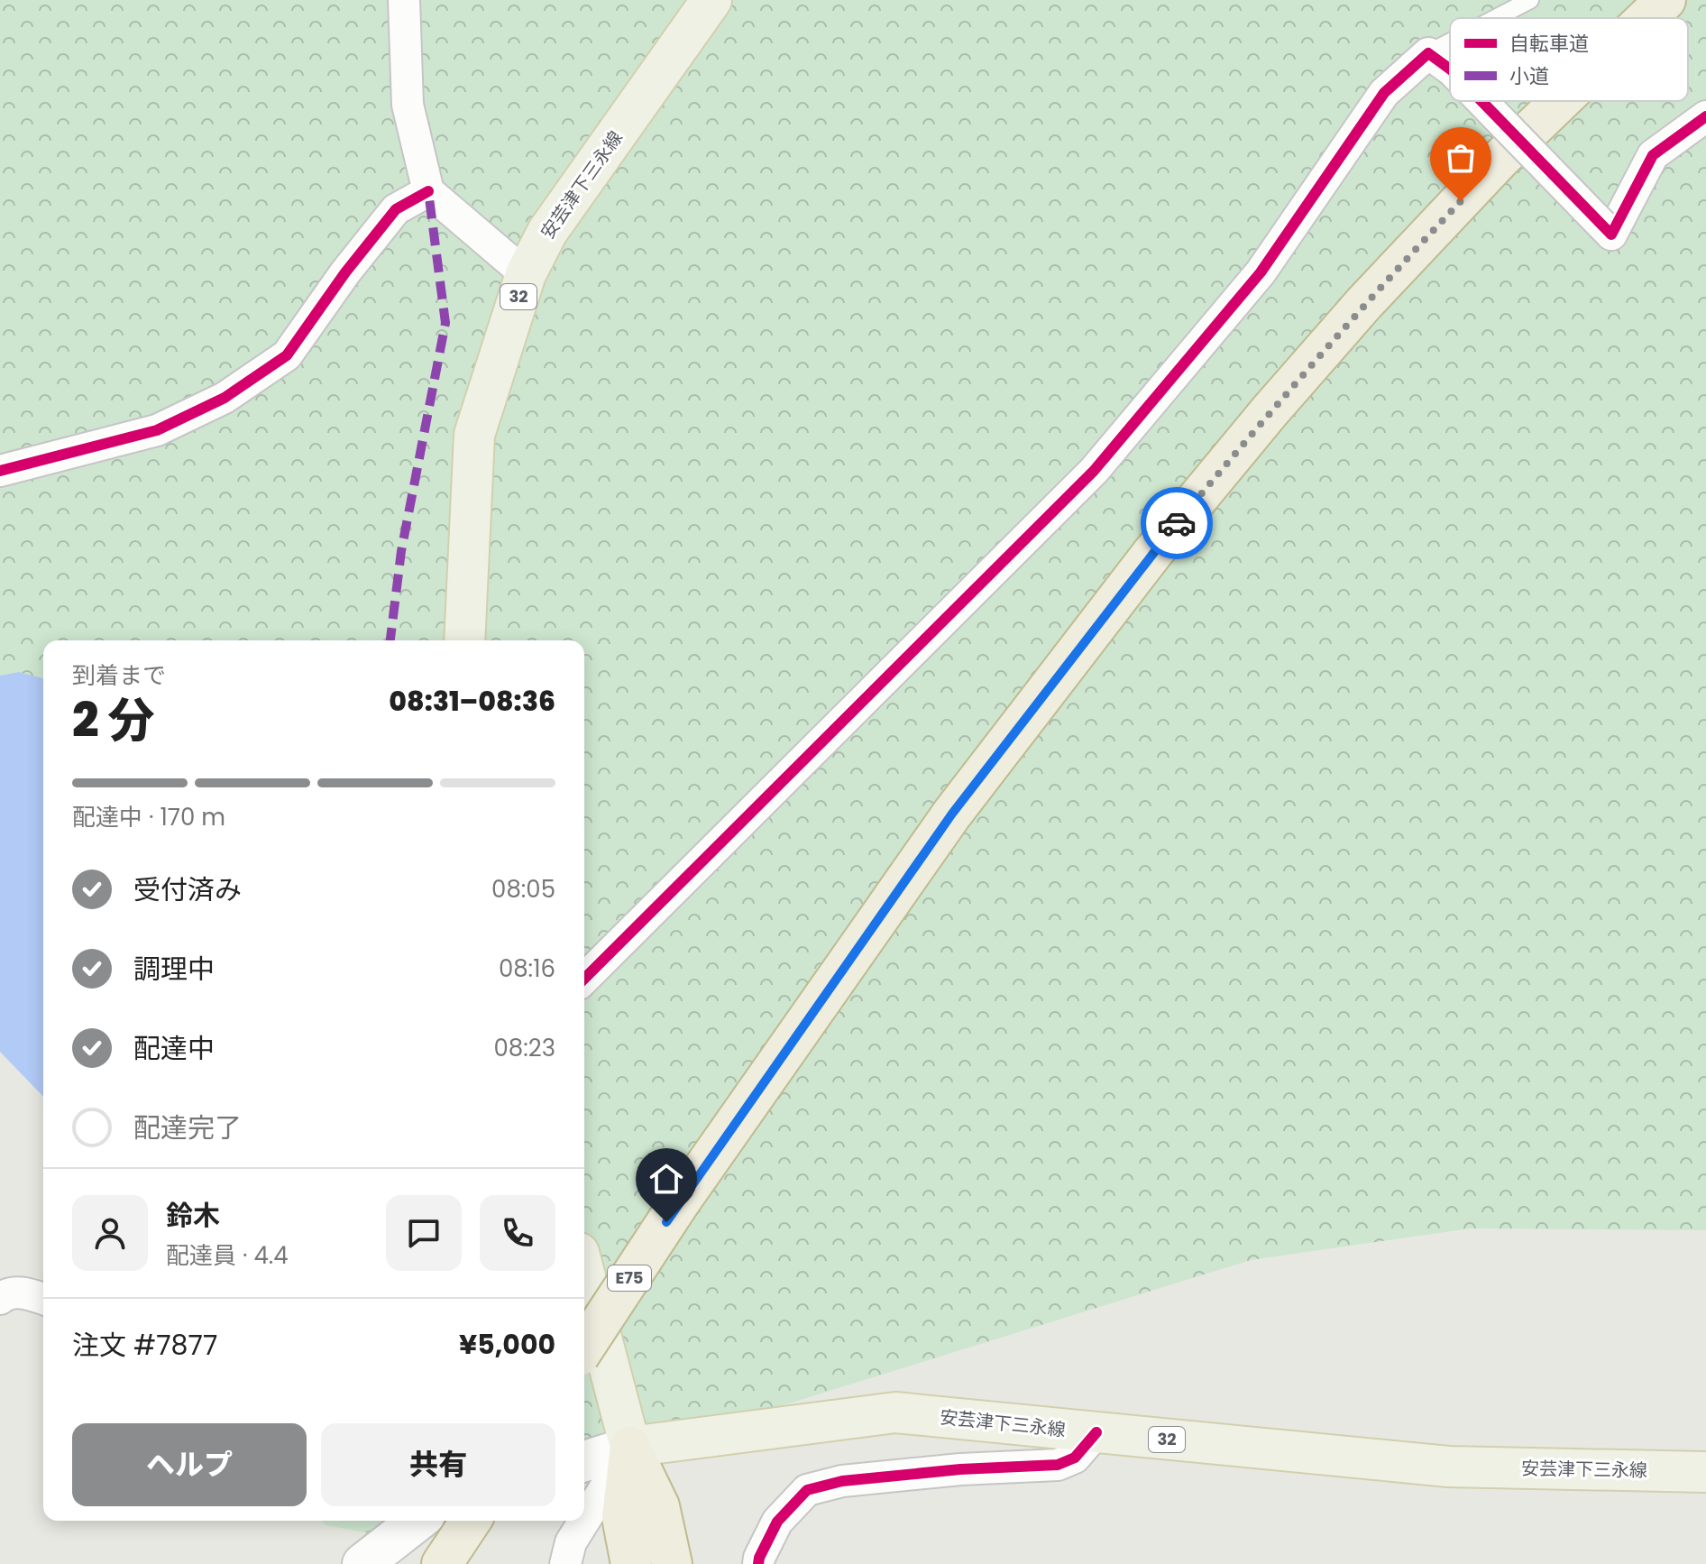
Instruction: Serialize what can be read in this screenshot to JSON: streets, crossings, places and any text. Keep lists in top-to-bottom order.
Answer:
{
  "streets": {
    "highway": ["E75"],
    "main road": ["安芸津下三永線", "32"]
  },
  "legend": ["自転車道", "小道"],
  "page": {
    "heading": ["2 分", "到着まで", "08:31–08:36"],
    "panel": [
      "鈴木",
      "配達員 · 4.4",
      "注文 #7877",
      "¥5,000"
    ],
    "bar": "配達中 · 170 m",
    "list": [
      ["受付済み", "08:05"],
      ["調理中", "08:16"],
      ["配達中", "08:23"],
      "配達完了"
    ],
    "buttons": ["ヘルプ", "共有"]
  }
}
